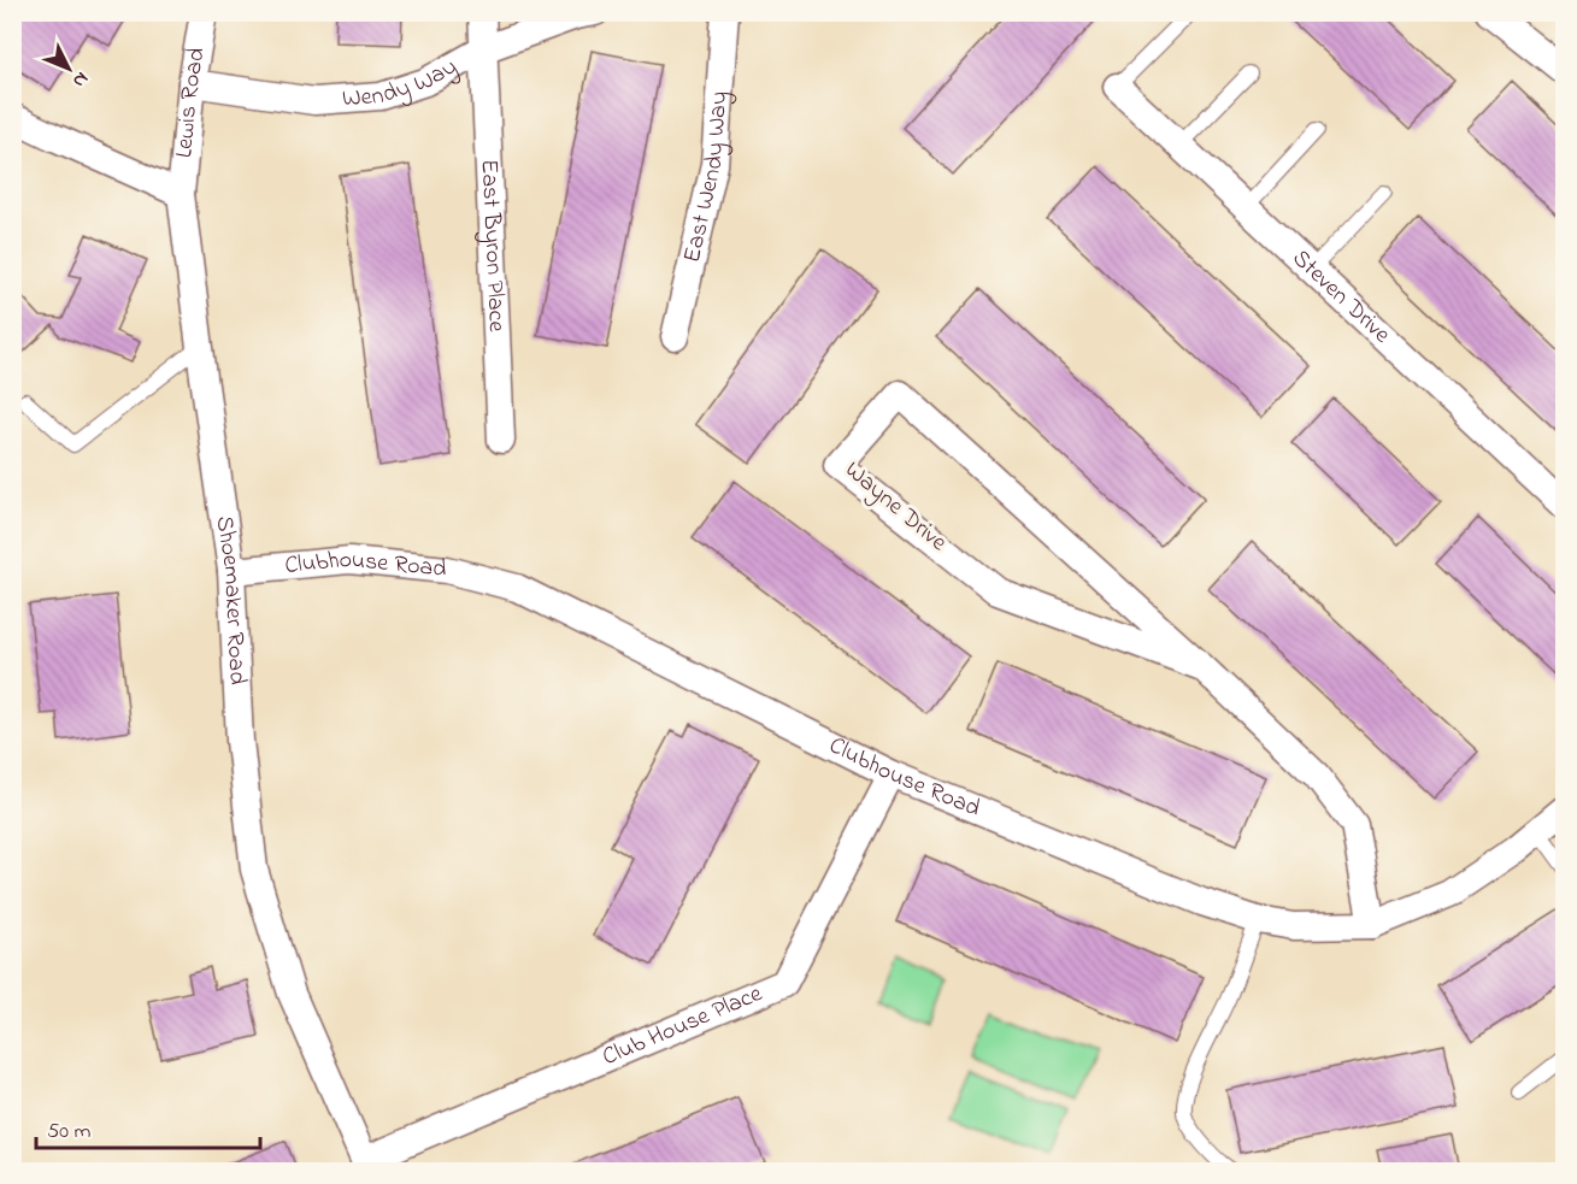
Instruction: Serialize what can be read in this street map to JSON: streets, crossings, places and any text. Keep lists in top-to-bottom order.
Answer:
{
  "streets": {
    "street": [
      "Wendy Way",
      "Lewis Road",
      "East Wendy Way",
      "East Byron Place",
      "Steven Drive",
      "Wayne Drive",
      "Clubhouse Road",
      "Shoemaker Road",
      "Club House Place"
    ]
  },
  "crossings": [
    ["Wendy Way", "Lewis Road"],
    ["Wendy Way", "East Byron Place"],
    ["Lewis Road", "Shoemaker Road"],
    ["Wayne Drive", "Clubhouse Road"],
    ["Clubhouse Road", "Shoemaker Road"],
    ["Clubhouse Road", "Club House Place"],
    ["Shoemaker Road", "Club House Place"]
  ],
  "scale_bar": "50 m",
  "north": "bottom right"
}
